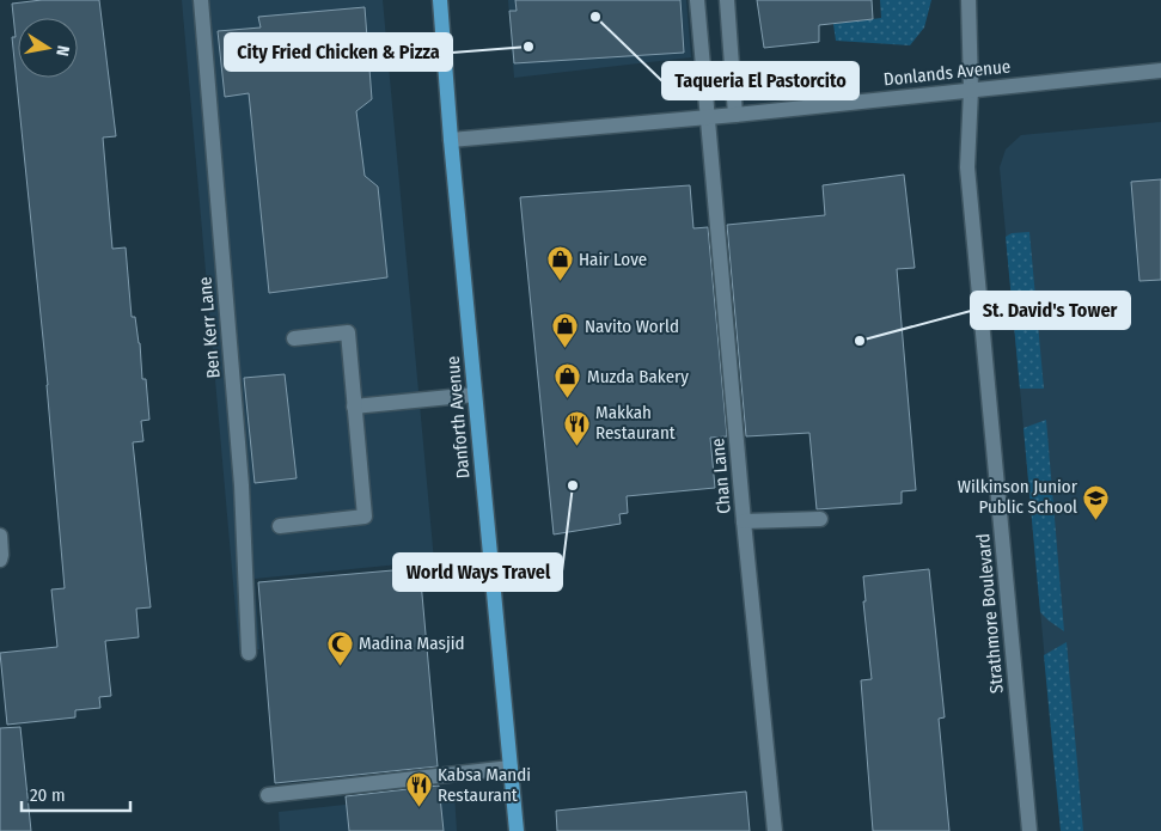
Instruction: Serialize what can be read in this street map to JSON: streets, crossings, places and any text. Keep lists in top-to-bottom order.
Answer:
{
  "streets": {
    "main road": ["Danforth Avenue"],
    "street": [
      "Donlands Avenue",
      "Ben Kerr Lane",
      "Chan Lane",
      "Strathmore Boulevard"
    ]
  },
  "crossings": [
    ["Donlands Avenue", "Danforth Avenue"],
    ["Donlands Avenue", "Chan Lane"],
    ["Donlands Avenue", "Strathmore Boulevard"]
  ],
  "places": {
    "other": [
      "Taqueria El Pastorcito",
      "City Fried Chicken & Pizza",
      "St. David's Tower",
      "World Ways Travel"
    ],
    "shop": ["Hair Love", "Navito World", "Muzda Bakery"],
    "restaurant": ["Makkah Restaurant", "Kabsa Mandi Restaurant"],
    "school or university": ["Wilkinson Junior Public School"],
    "mosque": ["Madina Masjid"]
  },
  "scale_bar": "20 m",
  "north": "right"
}
